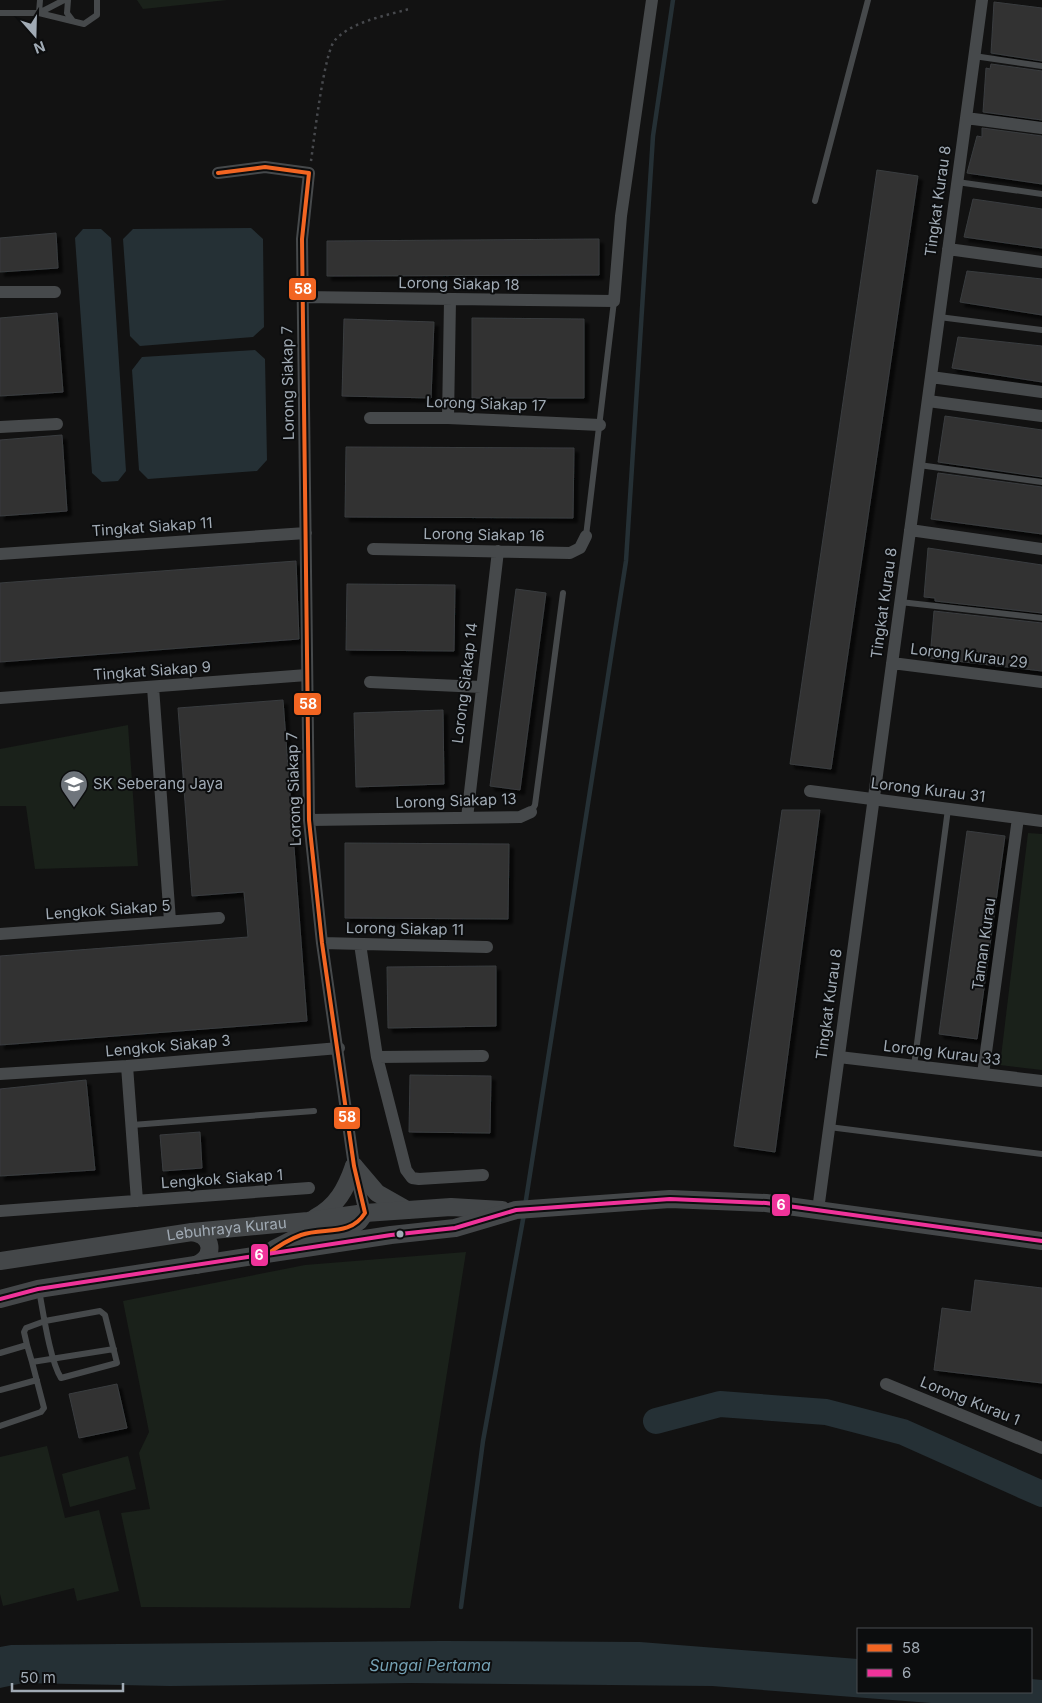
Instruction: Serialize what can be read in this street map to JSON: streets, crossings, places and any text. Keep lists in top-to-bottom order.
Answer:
{
  "streets": {
    "street": [
      "Tingkat Kurau 8",
      "Lorong Siakap 18",
      "Lorong Siakap 7",
      "Lorong Siakap 17",
      "Tingkat Siakap 11",
      "Lorong Siakap 16",
      "Lorong Kurau 29",
      "Tingkat Siakap 9",
      "Lorong Siakap 14",
      "Lorong Kurau 31",
      "Lorong Siakap 13",
      "Lengkok Siakap 5",
      "Lorong Siakap 11",
      "Taman Kurau",
      "Lengkok Siakap 3",
      "Lorong Kurau 33",
      "Lengkok Siakap 1",
      "Lebuhraya Kurau",
      "Lorong Kurau 1"
    ]
  },
  "crossings": [
    ["Tingkat Kurau 8", "Lorong Kurau 29"],
    ["Tingkat Kurau 8", "Lorong Kurau 31"],
    ["Tingkat Kurau 8", "Lorong Kurau 33"],
    ["Tingkat Kurau 8", "Lebuhraya Kurau"],
    ["Lorong Siakap 18", "Lorong Siakap 7"],
    ["Lorong Siakap 7", "Tingkat Siakap 11"],
    ["Lorong Siakap 7", "Tingkat Siakap 9"],
    ["Lorong Siakap 7", "Lorong Siakap 13"],
    ["Lorong Siakap 7", "Lorong Siakap 11"],
    ["Lorong Siakap 7", "Lengkok Siakap 3"],
    ["Lorong Siakap 7", "Lebuhraya Kurau"],
    ["Lorong Siakap 16", "Lorong Siakap 14"],
    ["Lorong Siakap 14", "Lorong Siakap 13"],
    ["Lorong Kurau 31", "Taman Kurau"],
    ["Taman Kurau", "Lorong Kurau 33"]
  ],
  "water": ["Sungai Pertama"],
  "places": {
    "school or university": ["SK Seberang Jaya"]
  },
  "lines": ["transit line 58", "transit line 6"],
  "legend": ["58", "6"],
  "scale_bar": "50 m",
  "north": "bottom"
}
